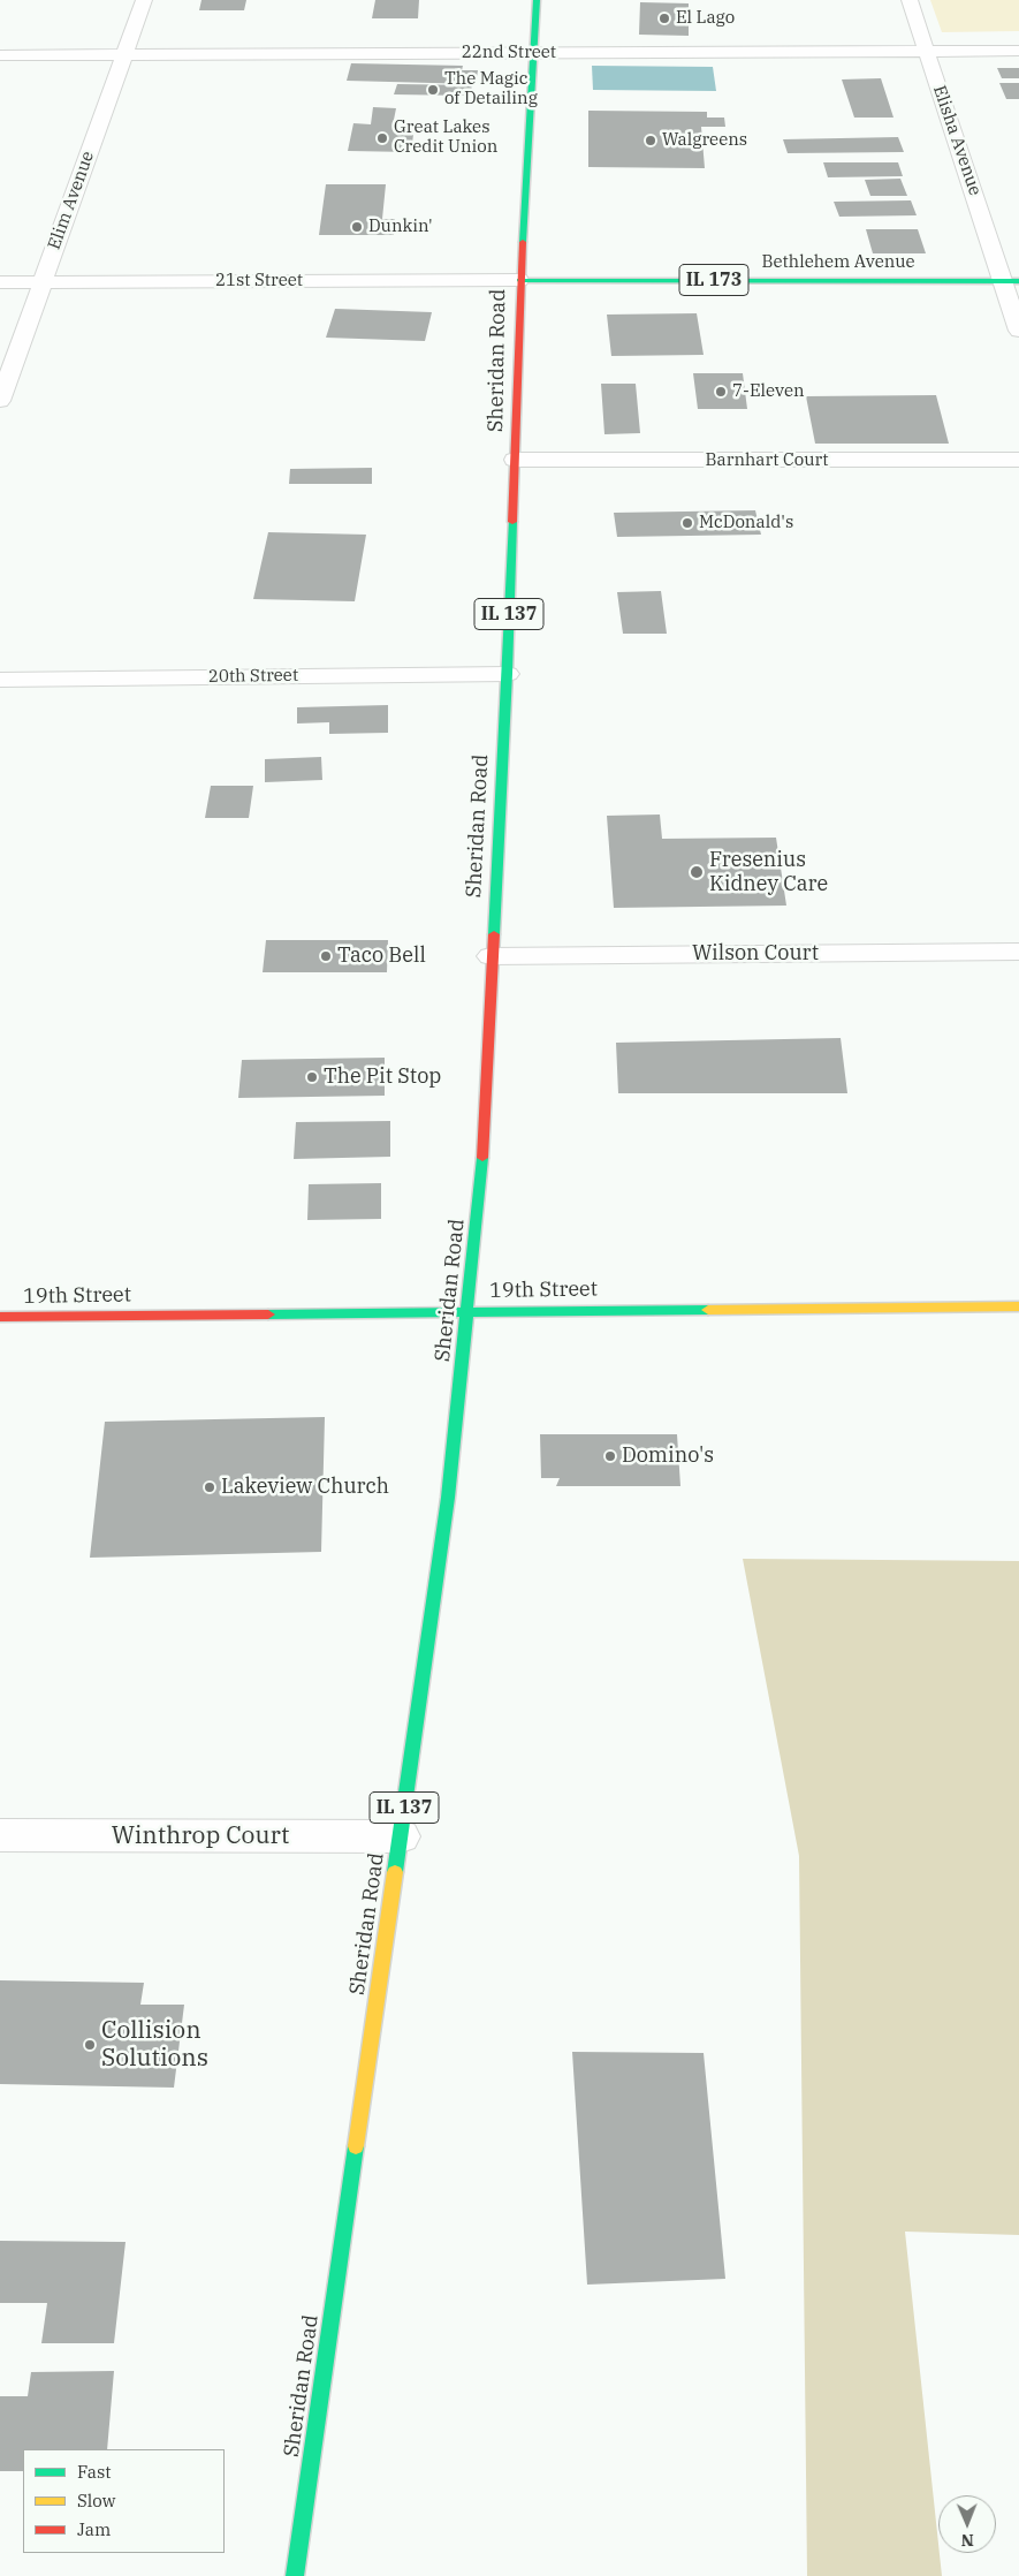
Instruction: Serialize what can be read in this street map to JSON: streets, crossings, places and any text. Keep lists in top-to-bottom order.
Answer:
{
  "streets": {
    "main road": [
      "Bethlehem Avenue",
      "IL 173",
      "Sheridan Road",
      "IL 137",
      "19th Street"
    ],
    "street": [
      "22nd Street",
      "Elisha Avenue",
      "Elim Avenue",
      "21st Street",
      "Barnhart Court",
      "20th Street",
      "Wilson Court",
      "Winthrop Court"
    ]
  },
  "crossings": [
    ["22nd Street", "Elisha Avenue"],
    ["22nd Street", "Elim Avenue"],
    ["22nd Street", "Sheridan Road"],
    ["Elisha Avenue", "Bethlehem Avenue"],
    ["Elim Avenue", "21st Street"],
    ["Bethlehem Avenue", "21st Street"],
    ["Bethlehem Avenue", "Sheridan Road"],
    ["21st Street", "Sheridan Road"],
    ["Sheridan Road", "Barnhart Court"],
    ["Sheridan Road", "20th Street"],
    ["Sheridan Road", "Wilson Court"],
    ["Sheridan Road", "19th Street"],
    ["Sheridan Road", "Winthrop Court"]
  ],
  "places": [
    "El Lago",
    "The Magic of Detailing",
    "Great Lakes Credit Union",
    "Walgreens",
    "Dunkin'",
    "7-Eleven",
    "McDonald's",
    "Fresenius Kidney Care",
    "Taco Bell",
    "The Pit Stop",
    "Domino's",
    "Lakeview Church",
    "Collision Solutions"
  ],
  "legend": ["Fast", "Slow", "Jam"],
  "north": "bottom"
}
